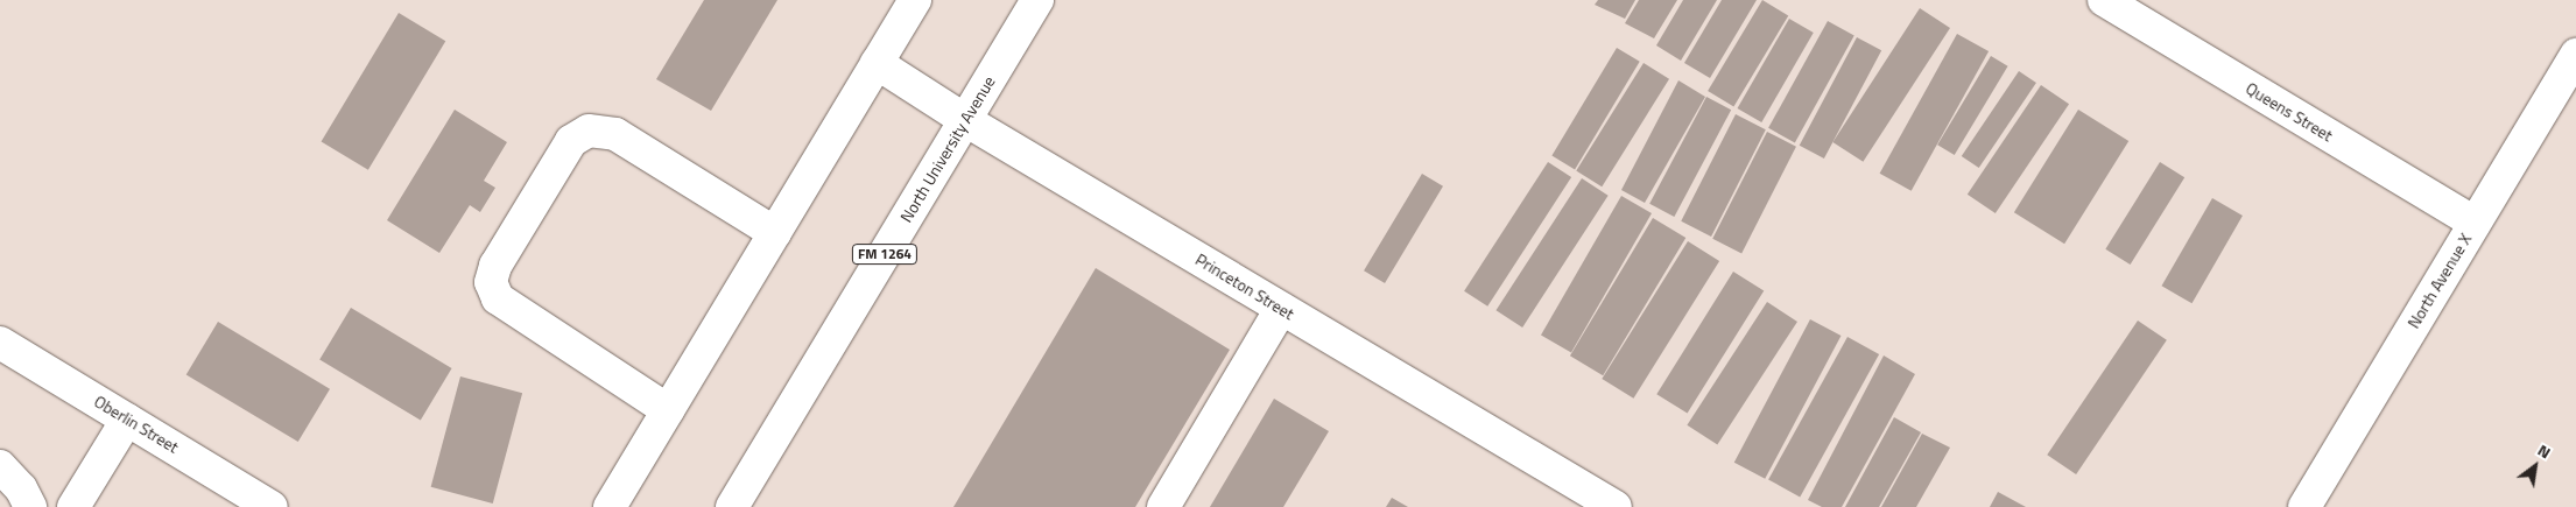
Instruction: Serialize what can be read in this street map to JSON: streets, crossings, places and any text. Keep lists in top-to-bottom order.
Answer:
{
  "streets": {
    "street": [
      "Queens Street",
      "North University Avenue",
      "FM 1264",
      "North Avenue X",
      "Princeton Street",
      "Oberlin Street"
    ]
  },
  "crossings": [
    ["Queens Street", "North Avenue X"],
    ["North University Avenue", "Princeton Street"]
  ],
  "north": "top right"
}
